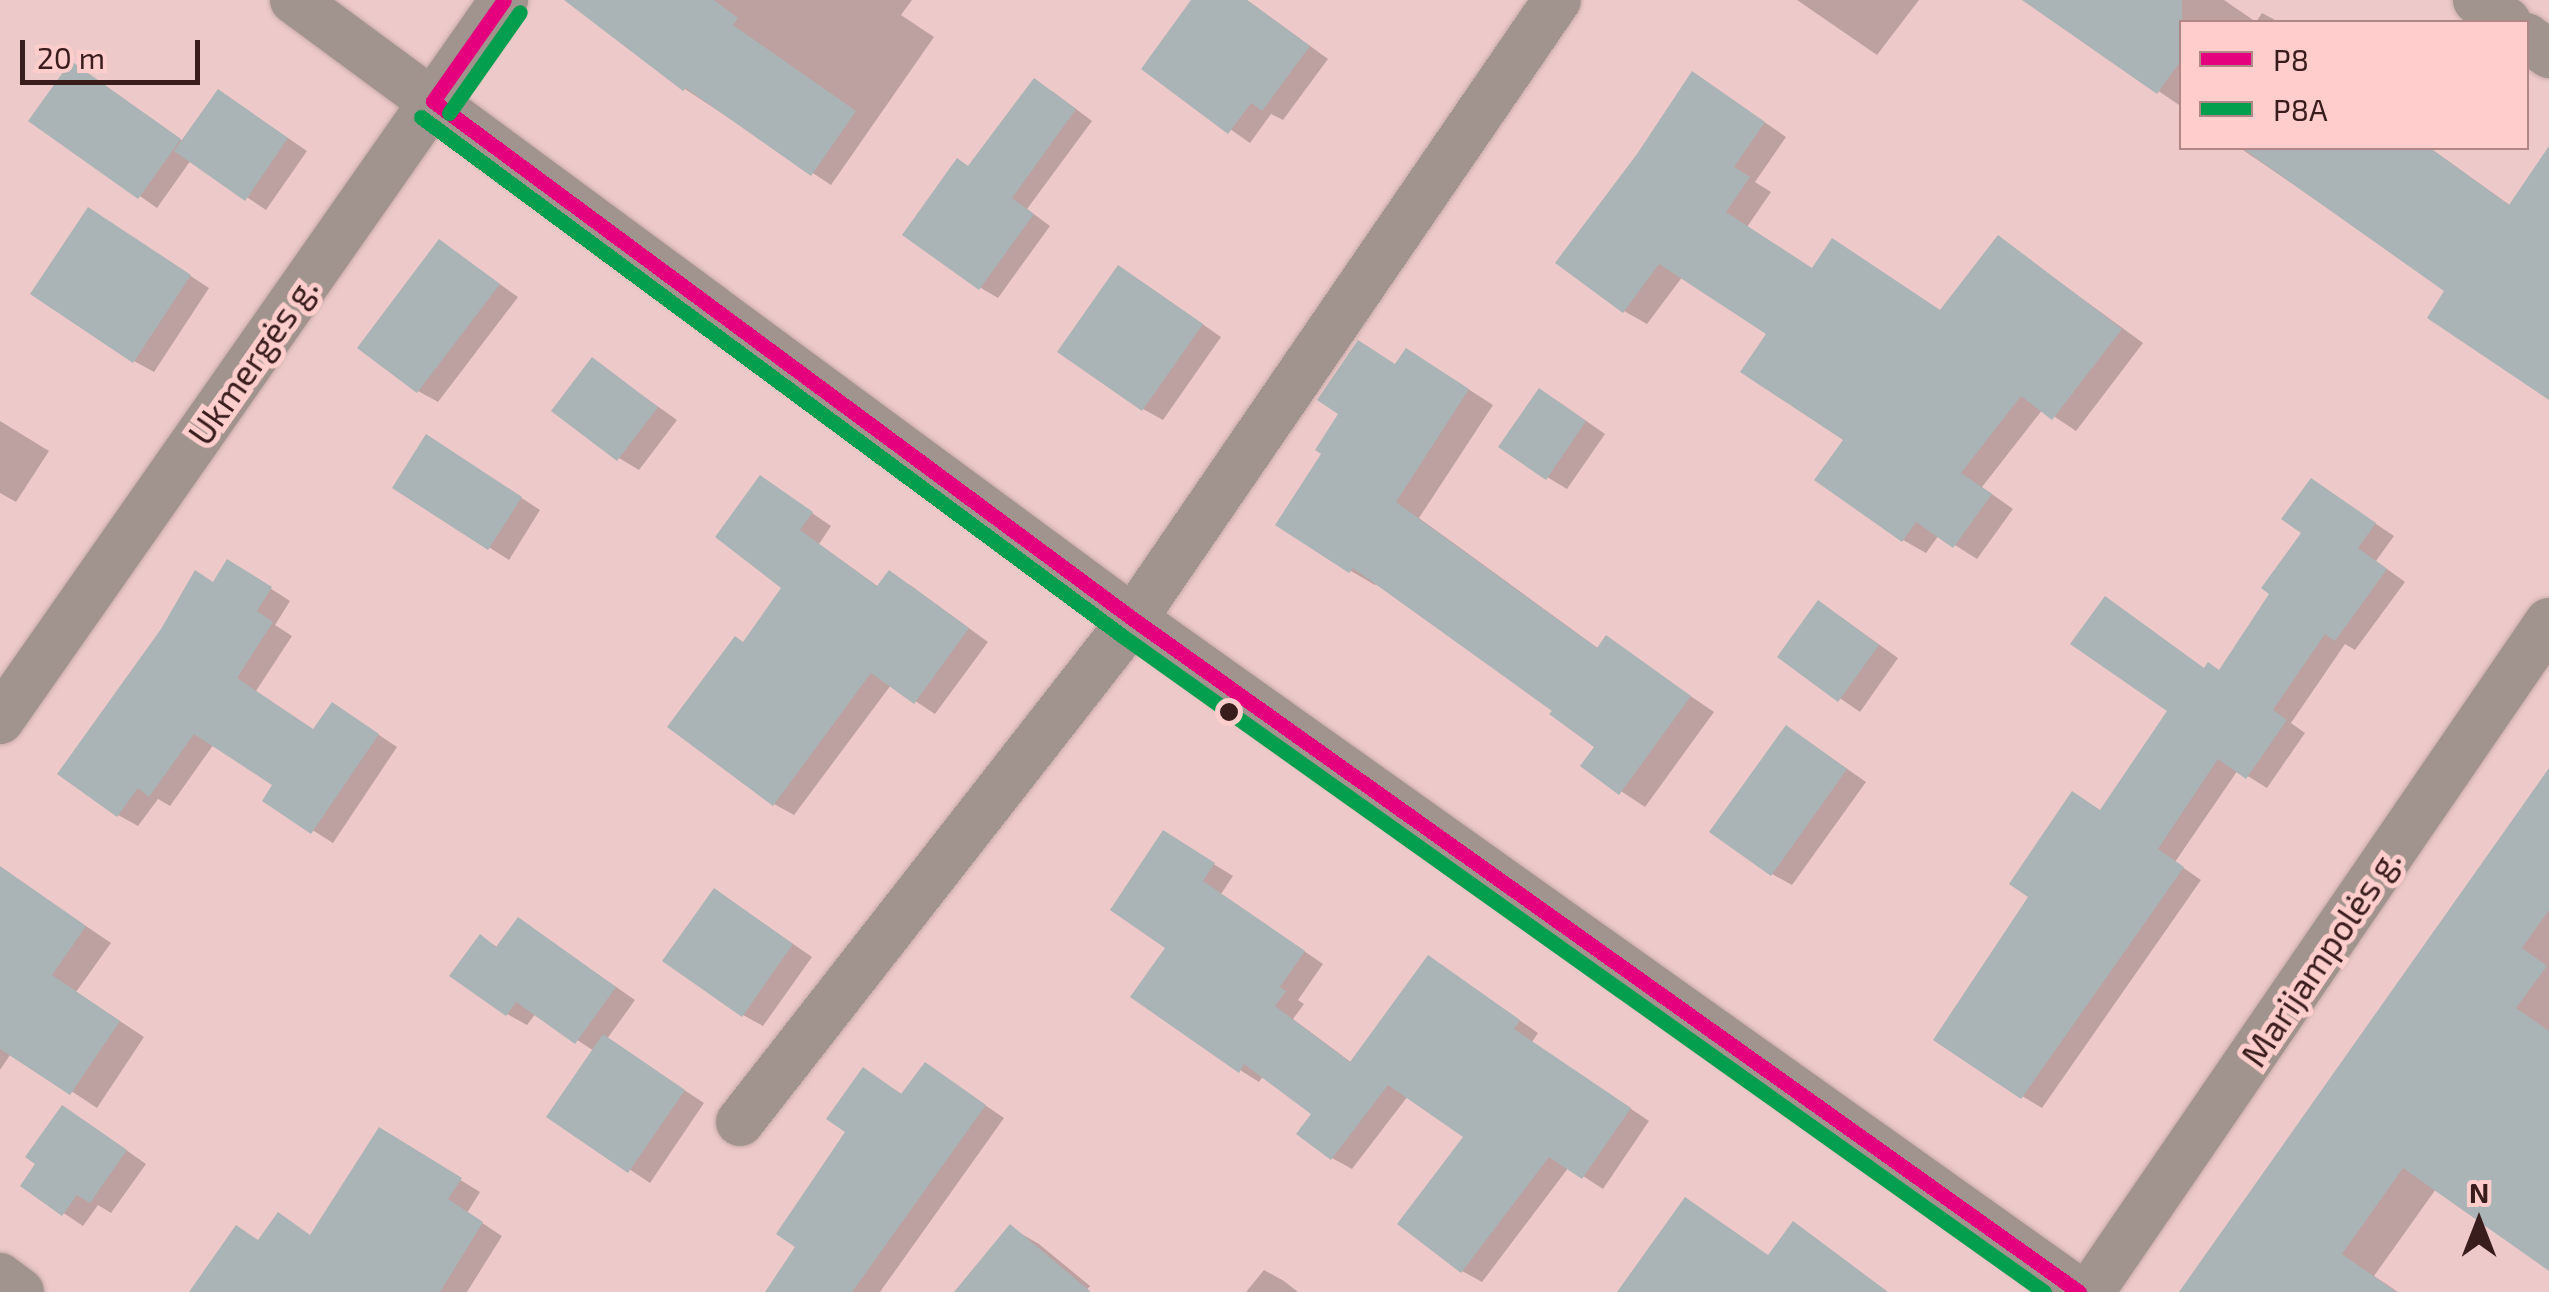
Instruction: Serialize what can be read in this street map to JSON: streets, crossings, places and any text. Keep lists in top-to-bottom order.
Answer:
{
  "streets": {
    "street": ["Ukmergės g.", "Marijampolės g."]
  },
  "lines": ["transit line P8", "transit line P8A"],
  "legend": ["P8", "P8A"],
  "scale_bar": "20 m",
  "north": "top"
}
